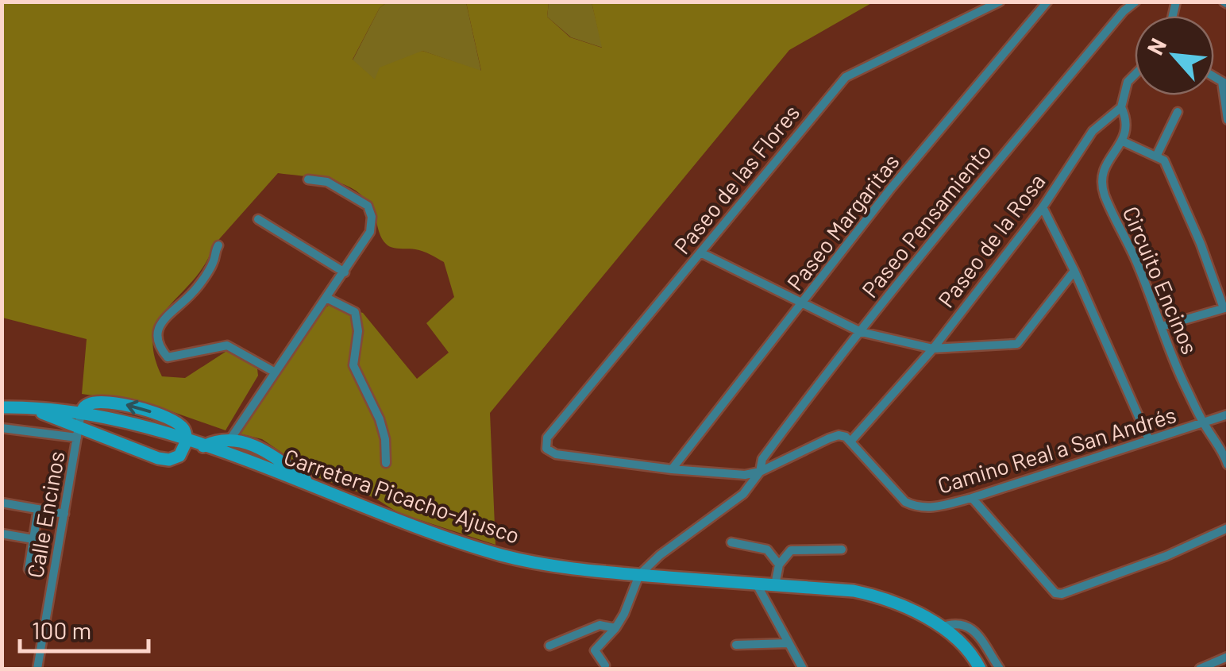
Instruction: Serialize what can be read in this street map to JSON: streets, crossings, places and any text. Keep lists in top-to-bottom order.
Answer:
{
  "streets": {
    "main road": ["Carretera Picacho-Ajusco"],
    "street": [
      "Paseo de las Flores",
      "Paseo Pensamiento",
      "Paseo Margaritas",
      "Paseo de la Rosa",
      "Circuito Encinos",
      "Camino Real a San Andrés",
      "Calle Encinos"
    ]
  },
  "crossings": [
    ["Paseo de las Flores", "Paseo Margaritas"],
    ["Paseo de la Rosa", "Camino Real a San Andrés"],
    ["Circuito Encinos", "Camino Real a San Andrés"]
  ],
  "scale_bar": "100 m",
  "north": "top left"
}
